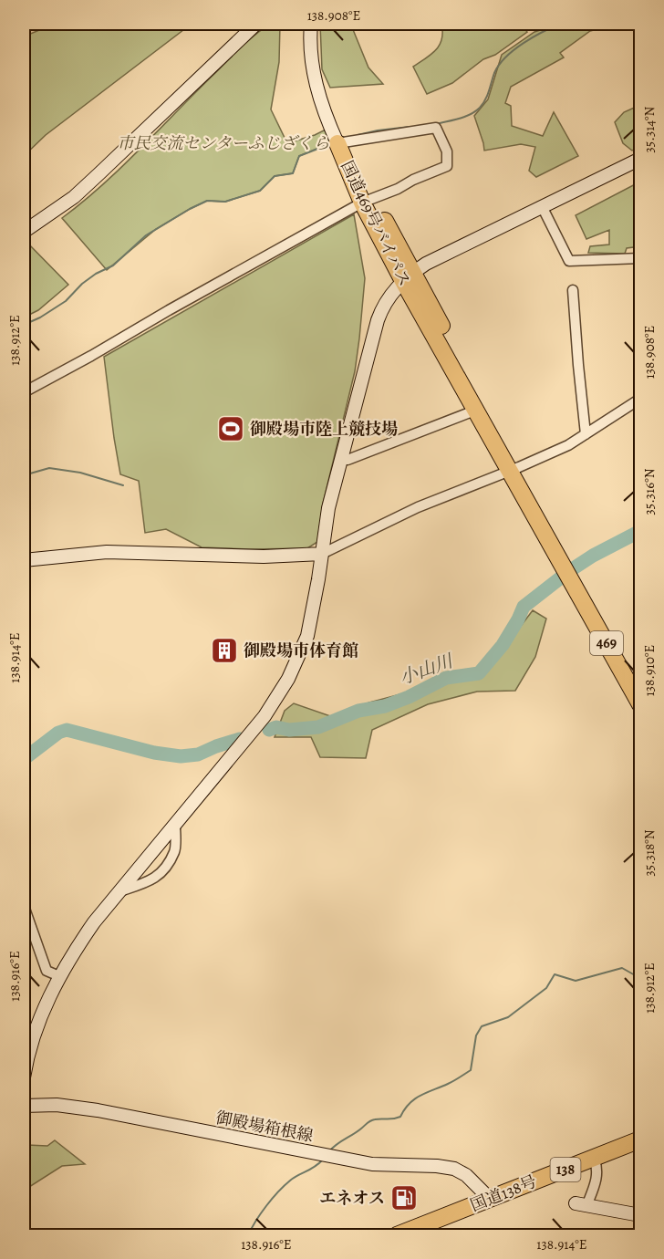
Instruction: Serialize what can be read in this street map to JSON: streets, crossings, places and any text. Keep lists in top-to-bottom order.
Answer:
{
  "streets": {
    "highway": [
      "国道469号バイパス",
      "469",
      "138",
      "国道138号"
    ],
    "street": ["御殿場箱根線"]
  },
  "crossings": [
    ["御殿場箱根線", "国道138号"]
  ],
  "water": ["小山川"],
  "parks": ["市民交流センターふじざくら"],
  "places": {
    "sports": ["御殿場市陸上競技場"],
    "building": ["御殿場市体育館"],
    "fuel station": ["エネオス"]
  },
  "coordinates": [
    "138.908°E",
    "35.314°N",
    "138.912°E",
    "35.316°N",
    "138.914°E",
    "138.910°E",
    "35.318°N",
    "138.916°E"
  ]
}
